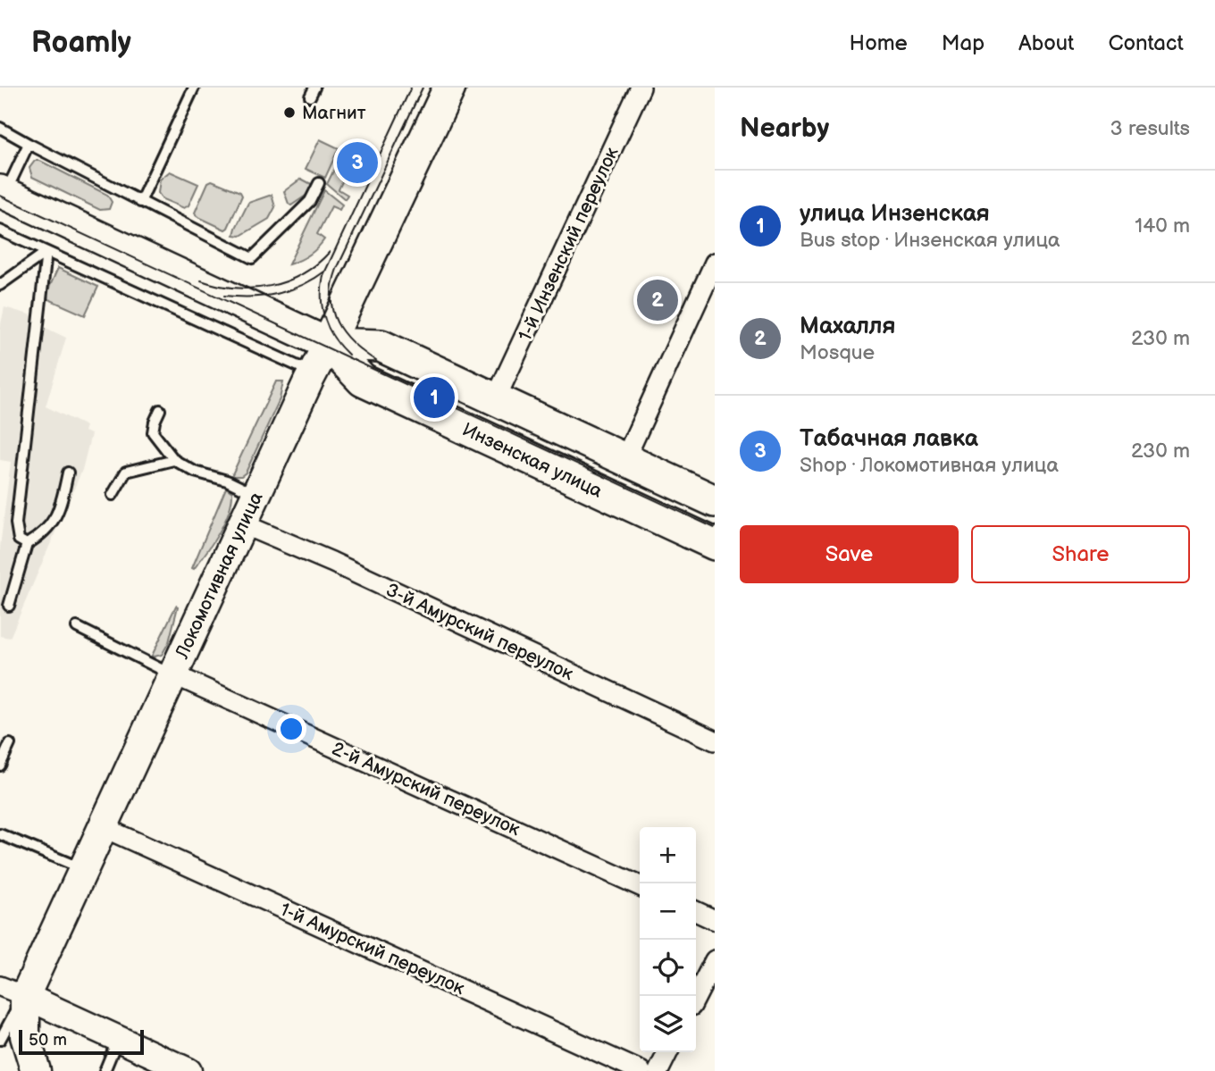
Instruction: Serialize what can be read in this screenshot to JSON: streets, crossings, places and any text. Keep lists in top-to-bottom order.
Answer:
{
  "streets": {
    "main road": ["Инзенская улица", "Локомотивная улица"],
    "street": [
      "1-й Инзенский переулок",
      "3-й Амурский переулок",
      "2-й Амурский переулок",
      "1-й Амурский переулок"
    ]
  },
  "crossings": [
    ["1-й Инзенский переулок", "Инзенская улица"],
    ["Инзенская улица", "Локомотивная улица"],
    ["Локомотивная улица", "3-й Амурский переулок"],
    ["Локомотивная улица", "2-й Амурский переулок"],
    ["Локомотивная улица", "1-й Амурский переулок"]
  ],
  "places": ["Магнит"],
  "scale_bar": "50 m",
  "page": {
    "header": "Roamly",
    "nav": [
      "Home",
      "Map",
      "About",
      "Contact"
    ],
    "heading": ["Nearby", "3 results"],
    "pins": ["3", "2", "1"],
    "list": [
      {
        "mark": "1",
        "name": "улица Инзенская",
        "note": "Bus stop · Инзенская улица",
        "value": "140 m"
      },
      {
        "mark": "2",
        "name": "Махалля",
        "note": "Mosque",
        "value": "230 m"
      },
      {
        "mark": "3",
        "name": "Табачная лавка",
        "note": "Shop · Локомотивная улица",
        "value": "230 m"
      }
    ],
    "buttons": ["Save", "Share"],
    "map_buttons": ["+", "−"],
    "scale": "50 m"
  }
}
